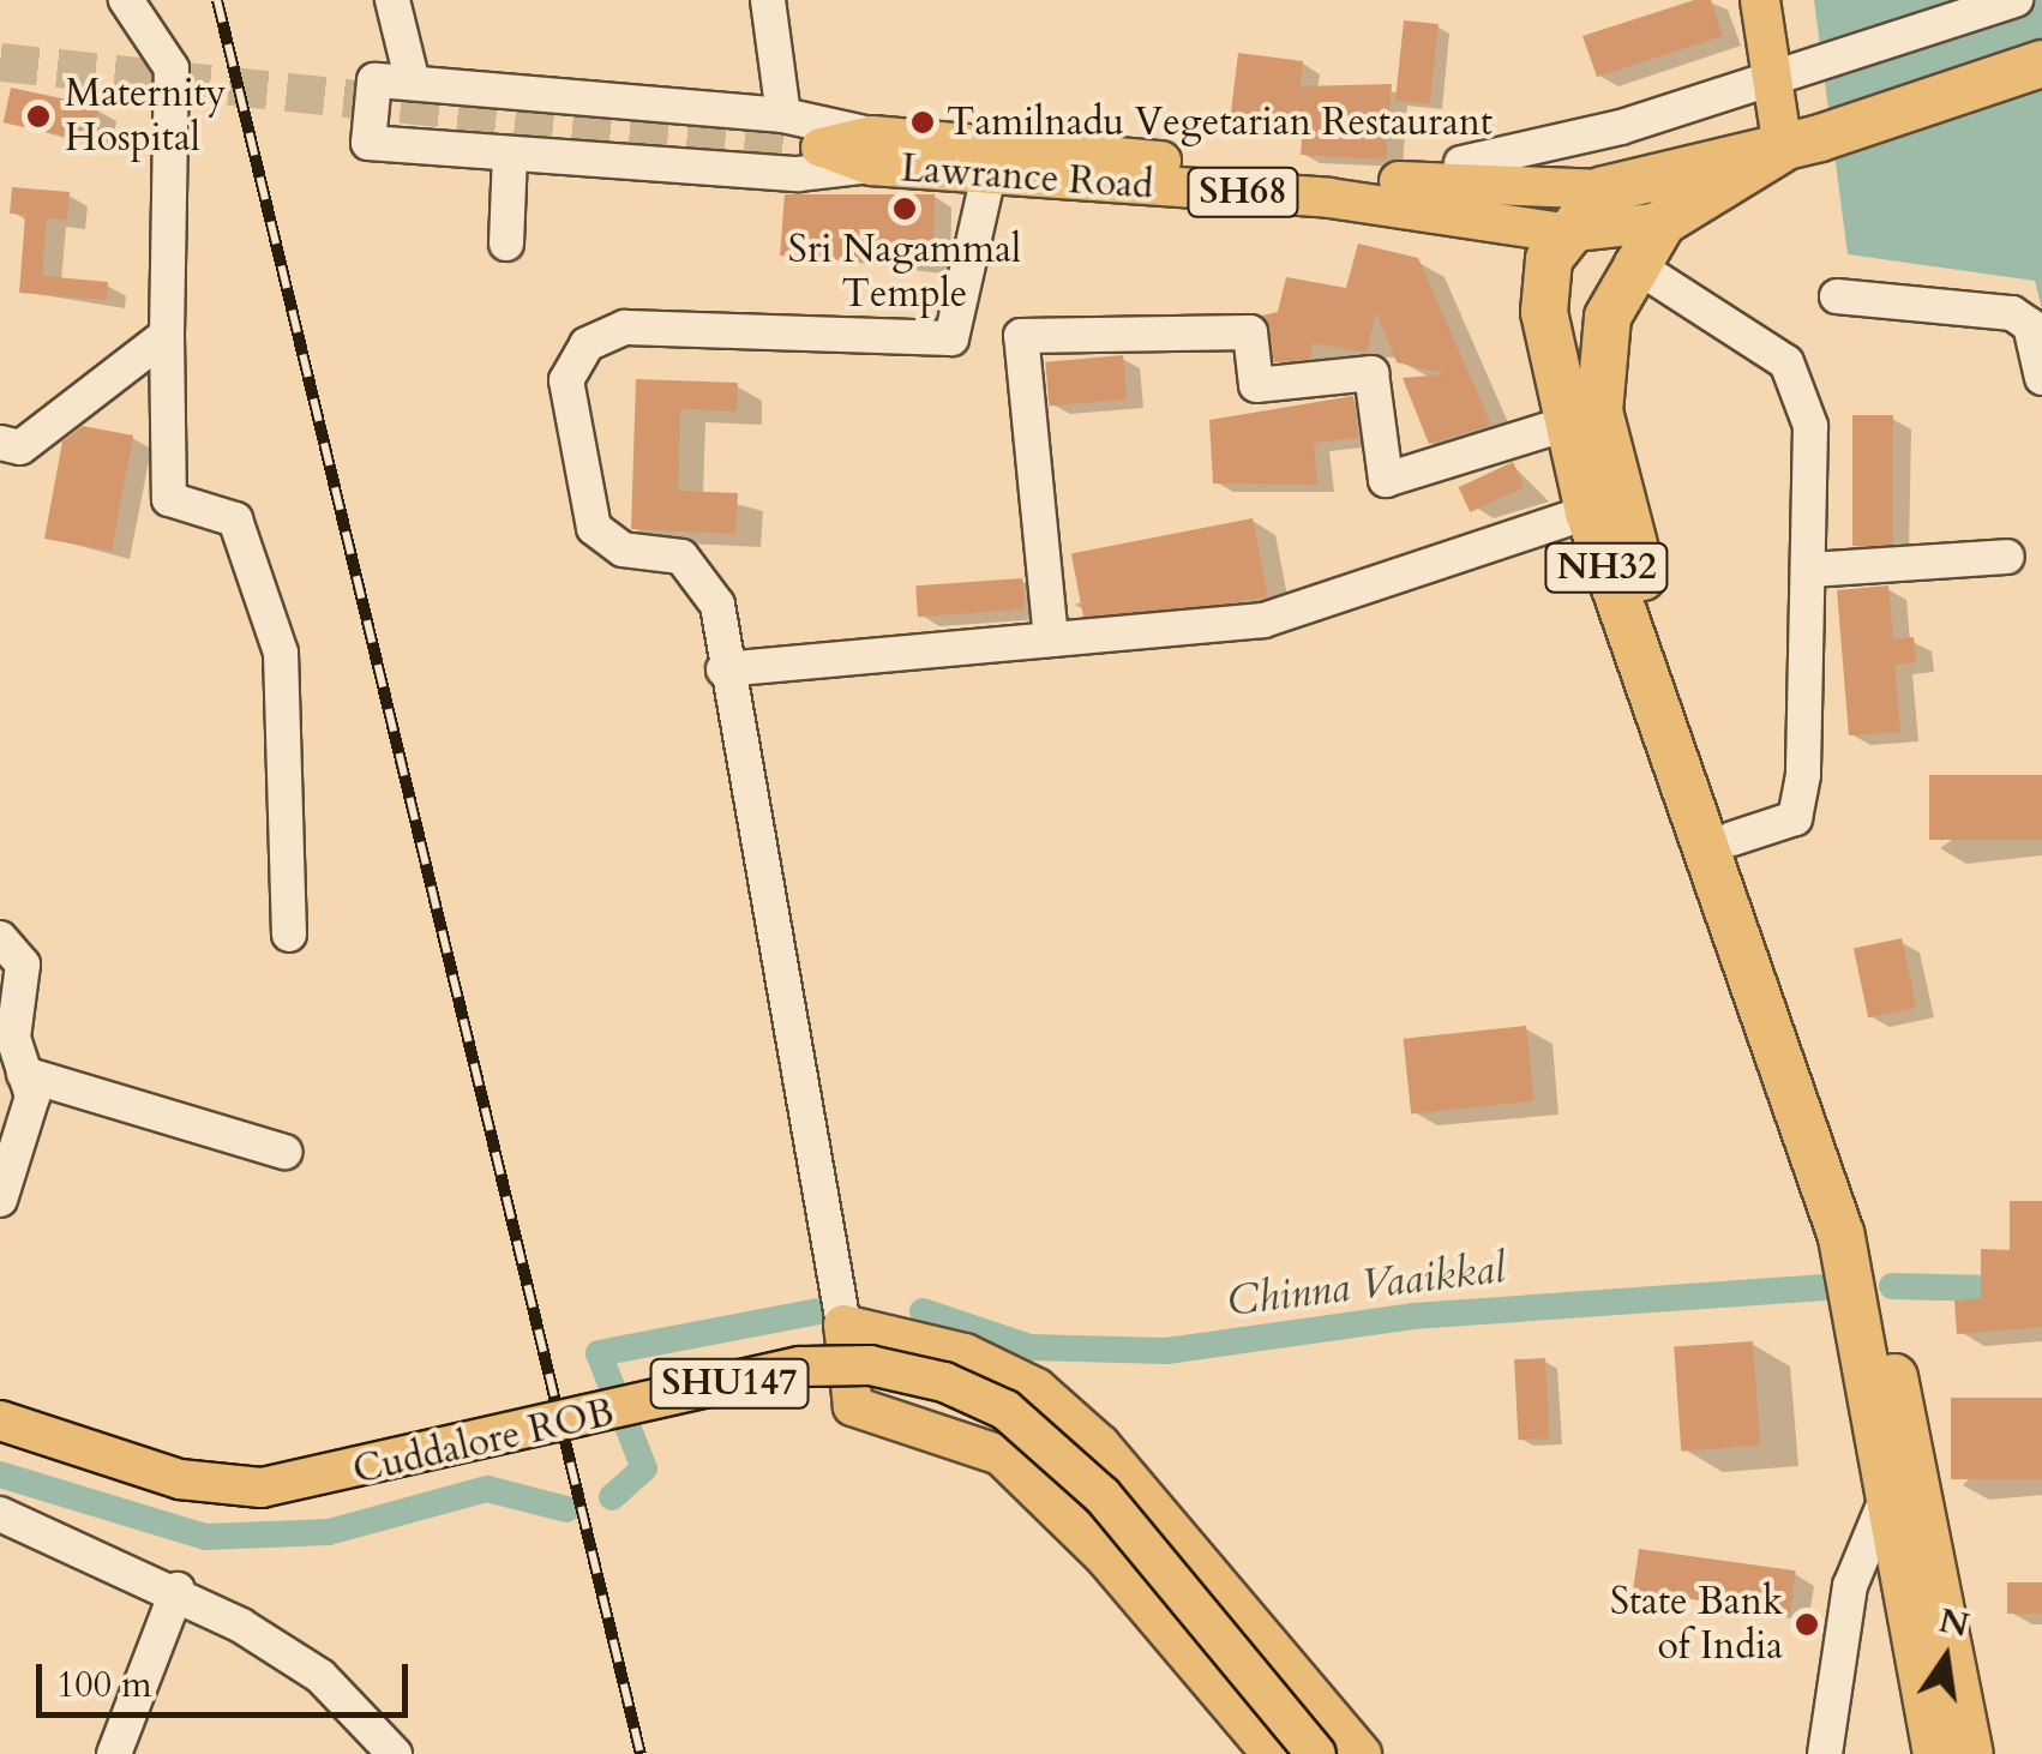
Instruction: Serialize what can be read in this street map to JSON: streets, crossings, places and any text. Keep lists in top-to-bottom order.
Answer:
{
  "streets": {
    "highway": ["NH32"],
    "main road": [
      "Lawrance Road",
      "SH68",
      "SHU147",
      "Cuddalore ROB"
    ]
  },
  "crossings": [
    ["Lawrance Road", "NH32"]
  ],
  "water": ["Chinna Vaaikkal"],
  "places": [
    "Maternity Hospital",
    "Tamilnadu Vegetarian Restaurant",
    "Sri Nagammal Temple",
    "State Bank of India"
  ],
  "scale_bar": "100 m",
  "north": "top"
}
